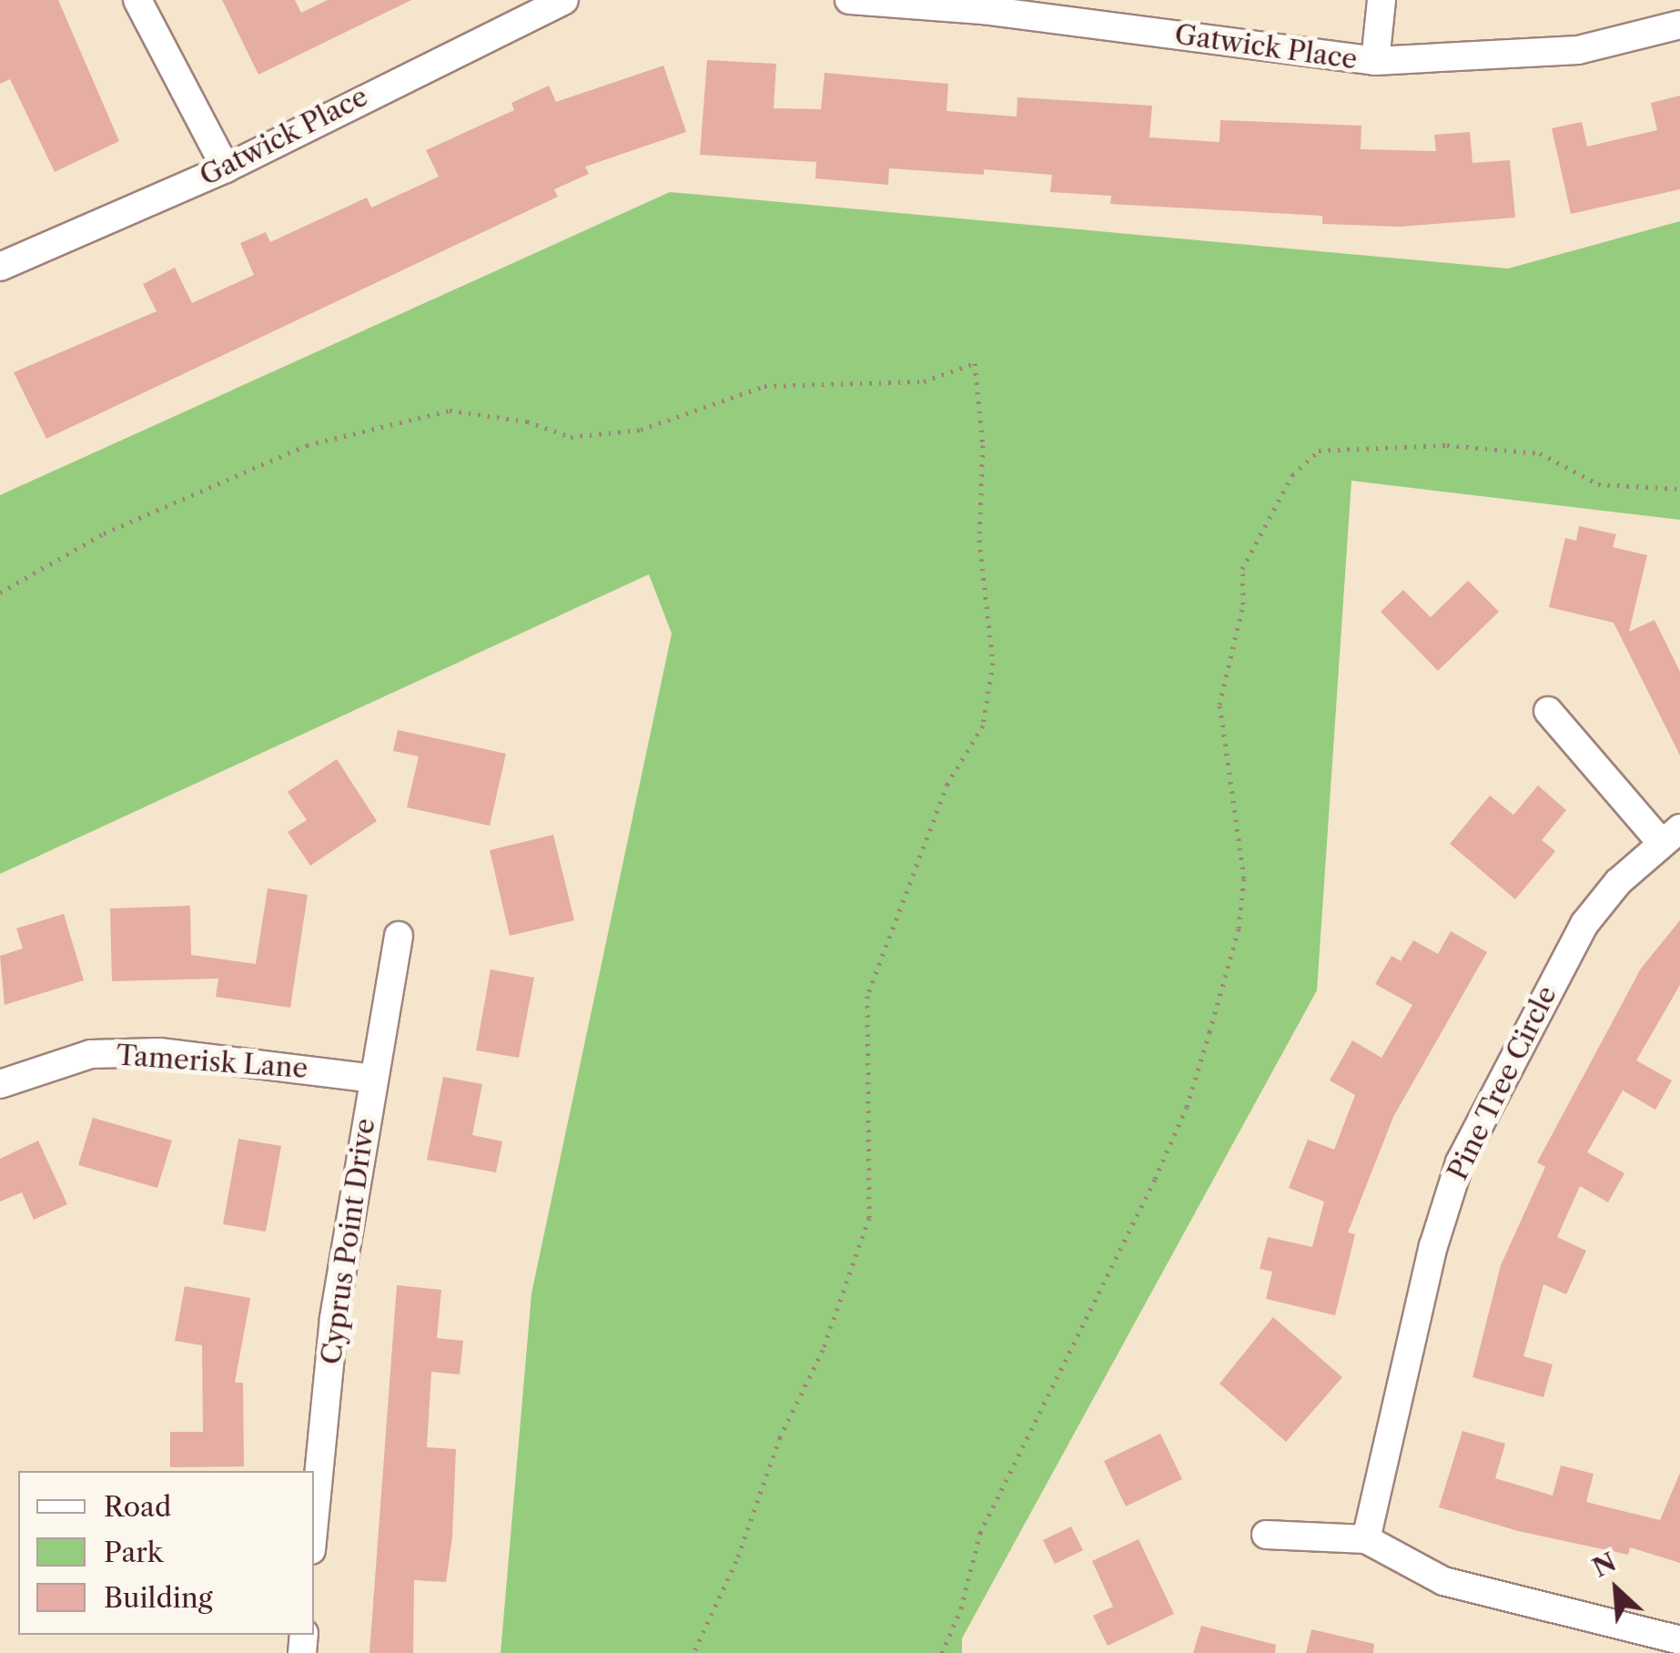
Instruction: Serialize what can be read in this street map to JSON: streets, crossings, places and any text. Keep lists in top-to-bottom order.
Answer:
{
  "streets": {
    "street": [
      "Gatwick Place",
      "Tamerisk Lane",
      "Pine Tree Circle",
      "Cyprus Point Drive"
    ]
  },
  "crossings": [
    ["Tamerisk Lane", "Cyprus Point Drive"]
  ],
  "legend": ["Road", "Park", "Building"],
  "north": "top left"
}
